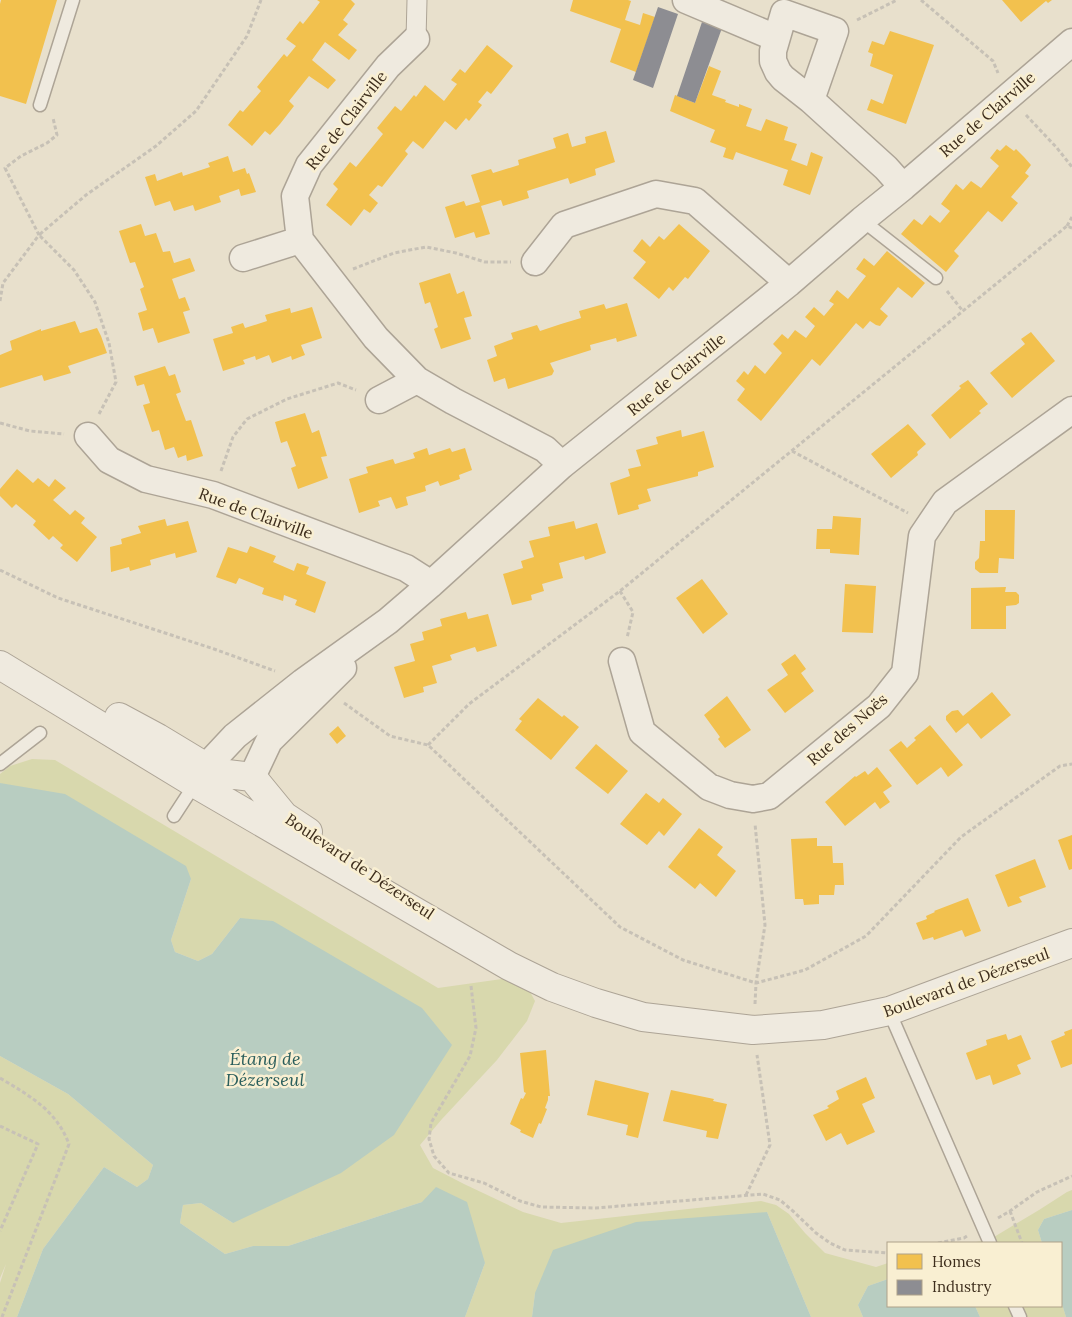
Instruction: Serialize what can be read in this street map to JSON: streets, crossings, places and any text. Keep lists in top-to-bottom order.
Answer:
{
  "streets": {
    "street": ["Rue de Clairville", "Rue des Noës", "Boulevard de Dézerseul"]
  },
  "crossings": [
    ["Rue de Clairville", "Boulevard de Dézerseul"]
  ],
  "water": ["Étang de Dézerseul"],
  "legend": ["Homes", "Industry"]
}
